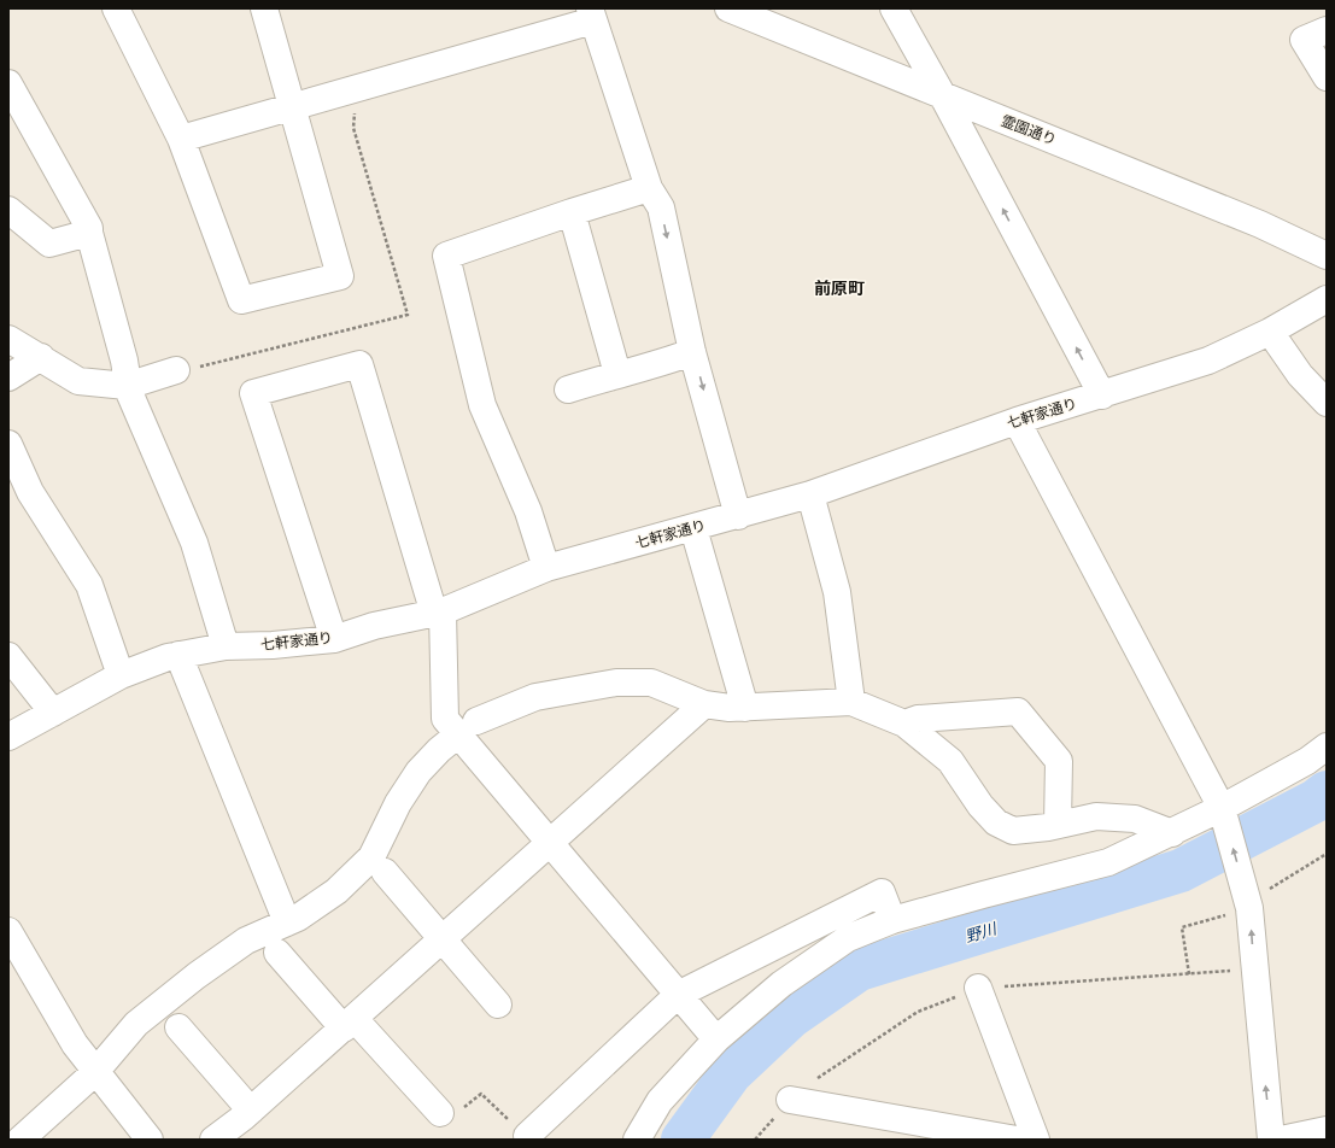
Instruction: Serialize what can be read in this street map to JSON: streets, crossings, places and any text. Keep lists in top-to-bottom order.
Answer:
{
  "streets": {
    "street": ["霊園通り", "七軒家通り"]
  },
  "districts": ["前原町"],
  "water": ["野川"]
}
